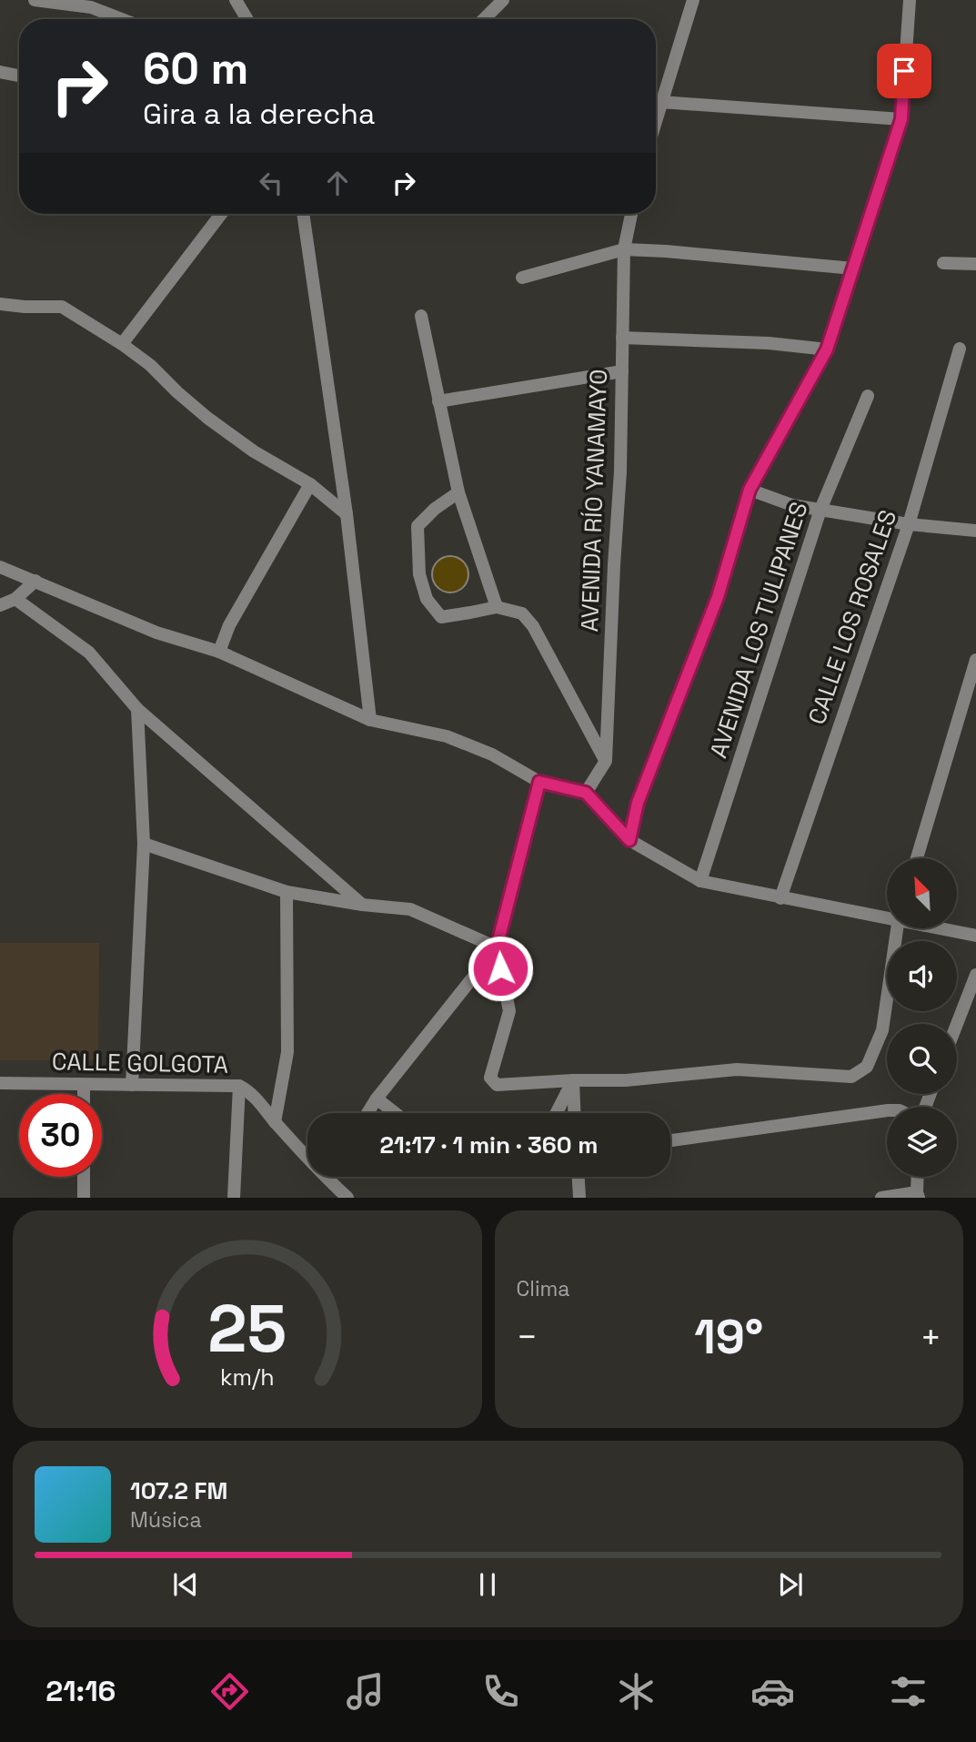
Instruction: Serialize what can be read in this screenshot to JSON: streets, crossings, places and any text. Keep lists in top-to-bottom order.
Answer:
{
  "streets": {
    "street": [
      "AVENIDA RÍO YANAMAYO",
      "CALLE LOS ROSALES",
      "AVENIDA LOS TULIPANES",
      "CALLE GOLGOTA"
    ]
  },
  "north": "top left",
  "page": {
    "turn": ["60 m", "Gira a la derecha"],
    "limit": "30",
    "trip": "21:17 · 1 min · 360 m",
    "tile": "Clima",
    "heat": ["−", "19°", "+"],
    "song": ["107.2 FM", "Música"],
    "tabs": "21:16",
    "gauge": ["25", "km/h"]
  }
}
